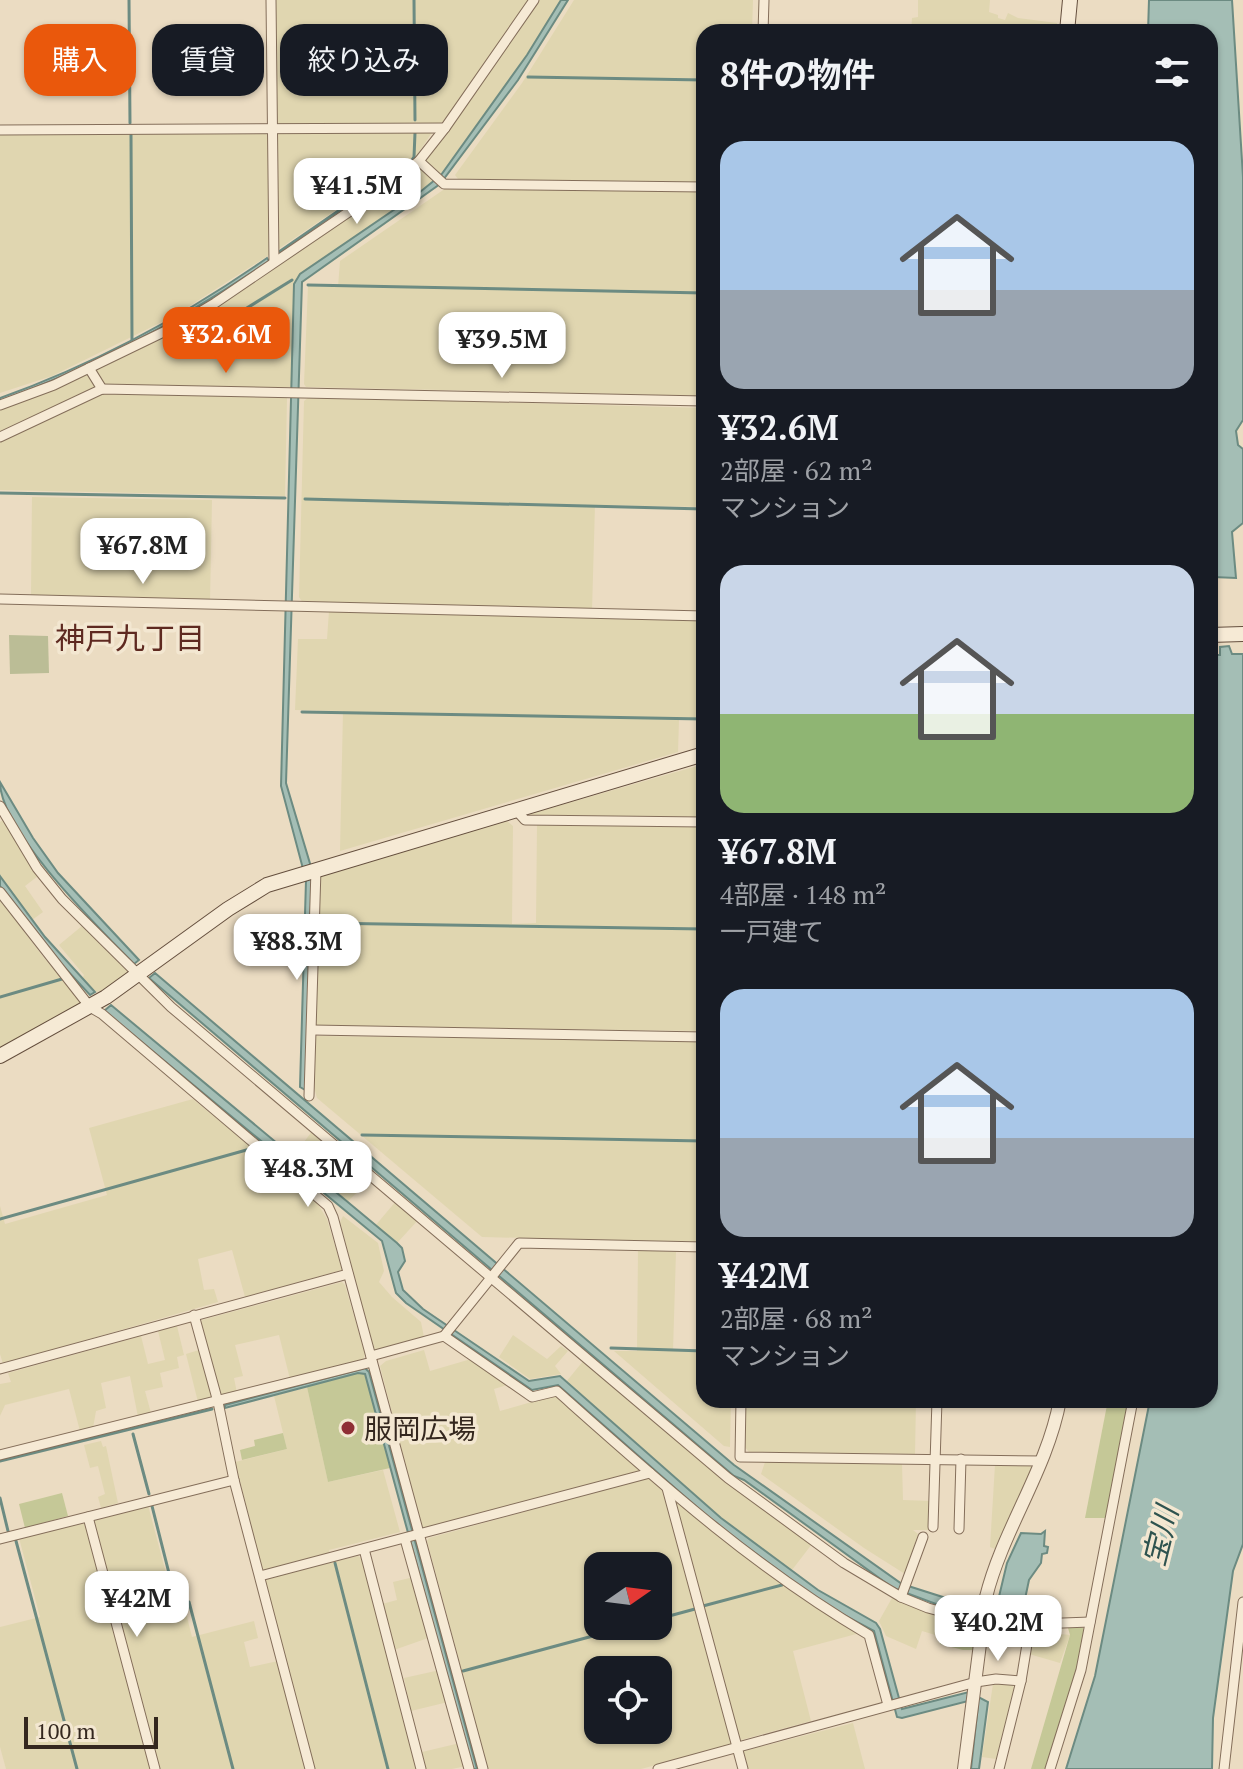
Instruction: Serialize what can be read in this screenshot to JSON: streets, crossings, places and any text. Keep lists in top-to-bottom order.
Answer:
{
  "districts": ["神戸九丁目"],
  "water": ["宝川"],
  "places": ["服岡広場"],
  "scale_bar": "100 m",
  "north": "right",
  "page": {
    "chip": ["購入", "賃貸", "絞り込み"],
    "heading": "8件の物件",
    "list": [
      {
        "name": "¥32.6M",
        "note": "2部屋 · 62 m² · マンション"
      },
      {
        "name": "¥67.8M",
        "note": "4部屋 · 148 m² · 一戸建て"
      },
      {
        "name": "¥42M",
        "note": "2部屋 · 68 m² · マンション"
      }
    ],
    "price": [
      "¥41.5M",
      "¥32.6M",
      "¥39.5M",
      "¥67.8M",
      "¥88.3M",
      "¥48.3M",
      "¥42M",
      "¥40.2M"
    ],
    "scale": "100 m"
  }
}
